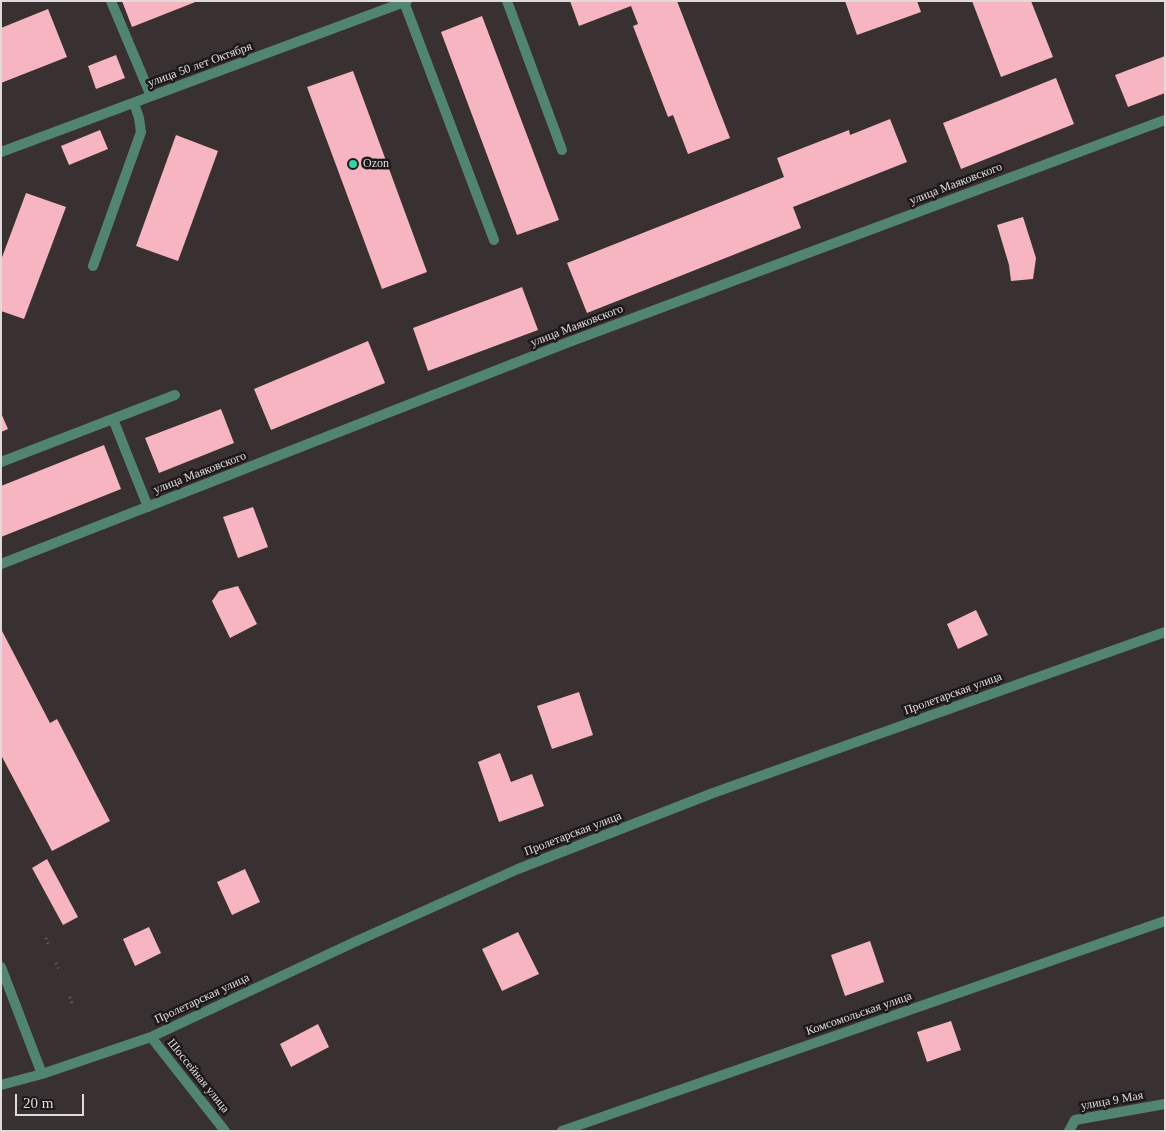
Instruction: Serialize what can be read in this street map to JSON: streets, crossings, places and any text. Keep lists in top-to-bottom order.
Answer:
{
  "streets": {
    "street": [
      "улица 50 лет Октября",
      "улица Маяковского",
      "Пролетарская улица",
      "Комсомольская улица",
      "Шоссейная улица",
      "улица 9 Мая"
    ]
  },
  "crossings": [
    ["Пролетарская улица", "Шоссейная улица"]
  ],
  "places": ["Ozon"],
  "scale_bar": "20 m"
}
